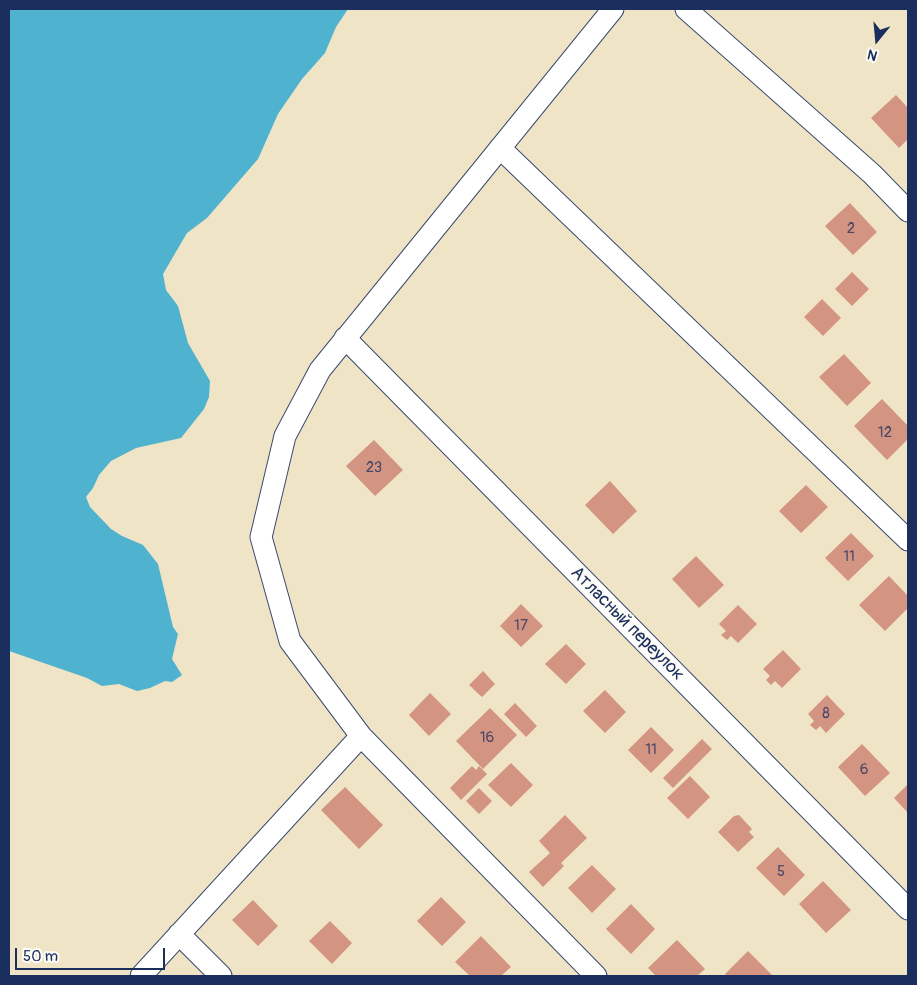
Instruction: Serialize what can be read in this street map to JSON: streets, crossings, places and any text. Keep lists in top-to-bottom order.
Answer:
{
  "streets": {
    "street": ["Атласный переулок"]
  },
  "house_numbers": [
    "2",
    "12",
    "23",
    "11",
    "17",
    "8",
    "16",
    "11",
    "6",
    "5"
  ],
  "scale_bar": "50 m",
  "north": "bottom"
}
